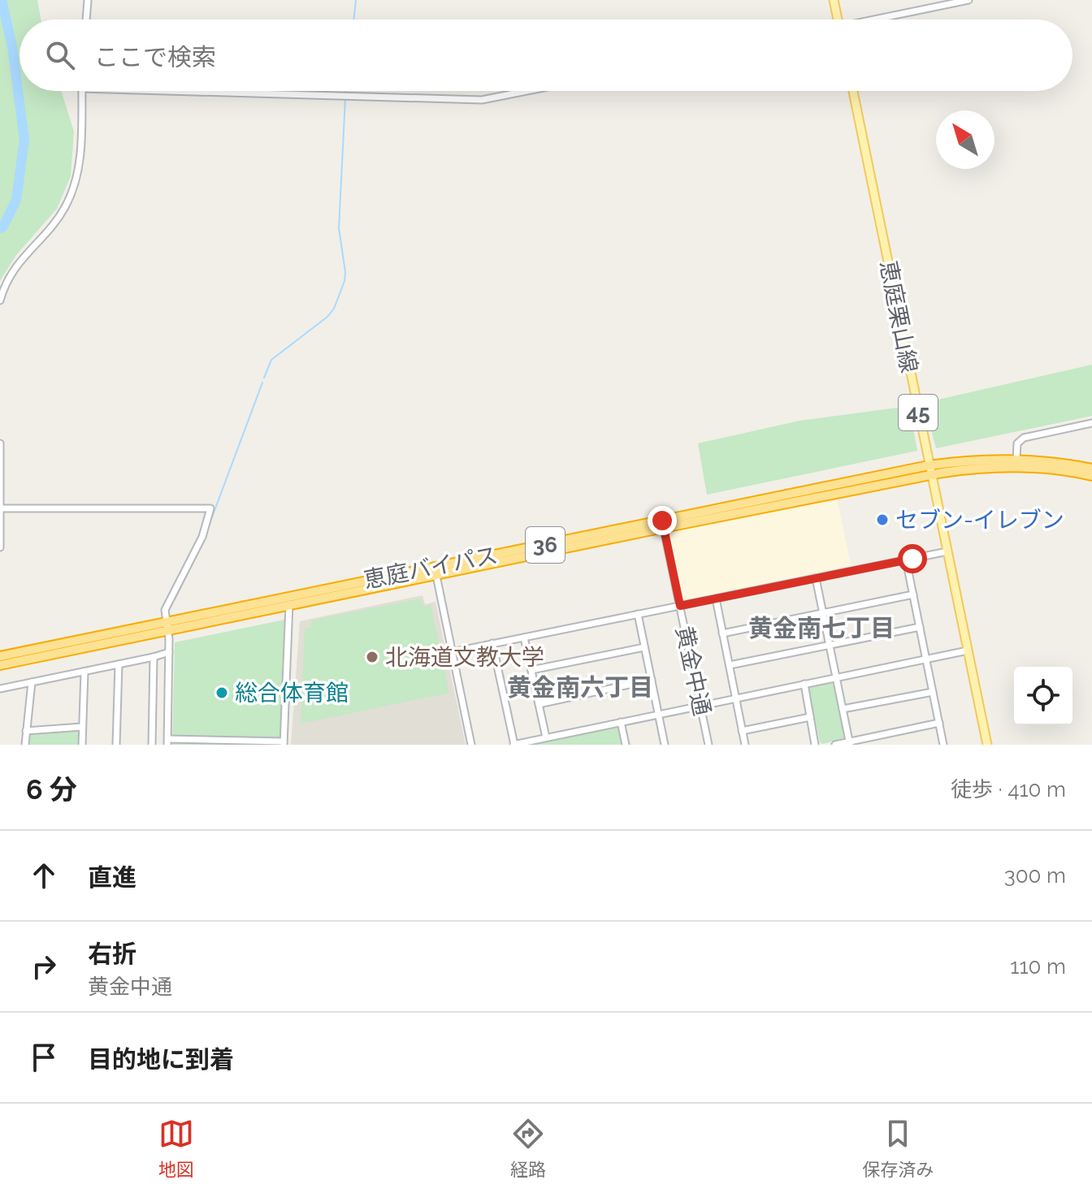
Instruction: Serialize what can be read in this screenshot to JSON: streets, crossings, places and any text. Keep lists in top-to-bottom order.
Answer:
{
  "streets": {
    "highway": ["36", "恵庭バイパス"],
    "main road": ["恵庭栗山線", "45"],
    "street": ["黄金中通"]
  },
  "crossings": [
    ["恵庭栗山線", "恵庭バイパス"],
    ["恵庭バイパス", "黄金中通"]
  ],
  "districts": ["黄金南七丁目", "黄金南六丁目"],
  "places": ["セブン-イレブン", "北海道文教大学", "総合体育館"],
  "north": "top left",
  "page": {
    "search": "ここで検索",
    "heading": ["6 分", "徒歩 · 410 m"],
    "list": [
      ["直進", "300 m"],
      ["右折", "黄金中通", "110 m"],
      "目的地に到着"
    ],
    "nav": ["地図", "経路", "保存済み"]
  }
}
